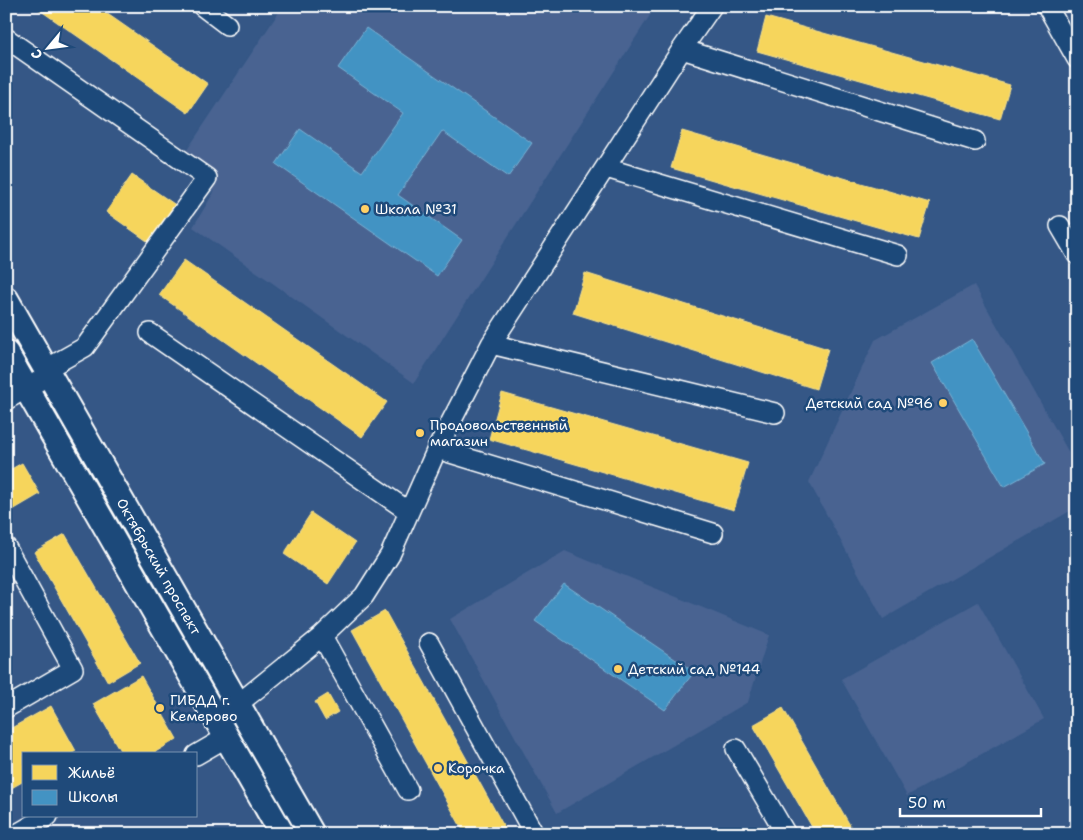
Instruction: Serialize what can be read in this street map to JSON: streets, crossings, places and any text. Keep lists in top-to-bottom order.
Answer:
{
  "streets": {
    "main road": ["Октябрьский проспект"]
  },
  "places": [
    "Школа №31",
    "Детский сад №96",
    "Продовольственный магазин",
    "Детский сад №144",
    "ГИБДД г. Кемерово",
    "Корочка"
  ],
  "legend": ["Жильё", "Школы"],
  "scale_bar": "50 m",
  "north": "bottom left"
}
